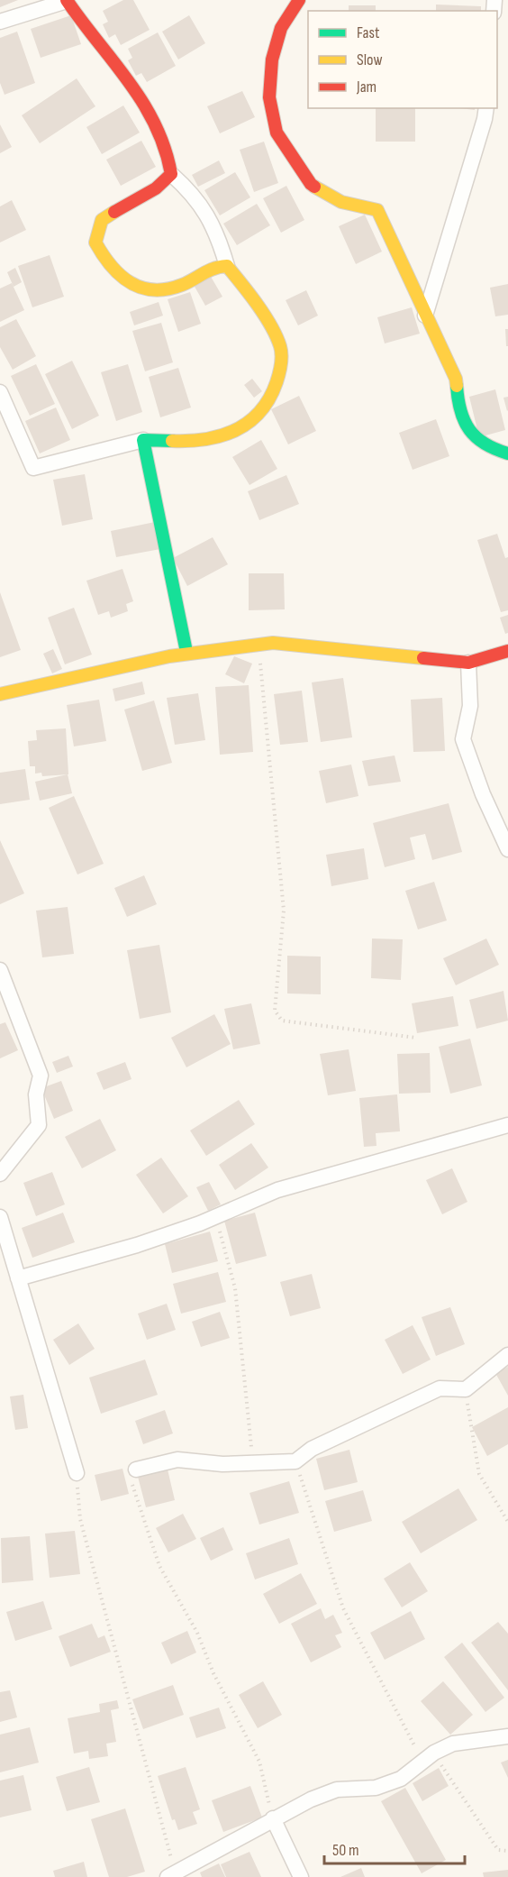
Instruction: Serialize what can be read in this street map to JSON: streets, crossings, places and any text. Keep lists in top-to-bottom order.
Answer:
{
  "legend": ["Fast", "Slow", "Jam"],
  "scale_bar": "50 m"
}
